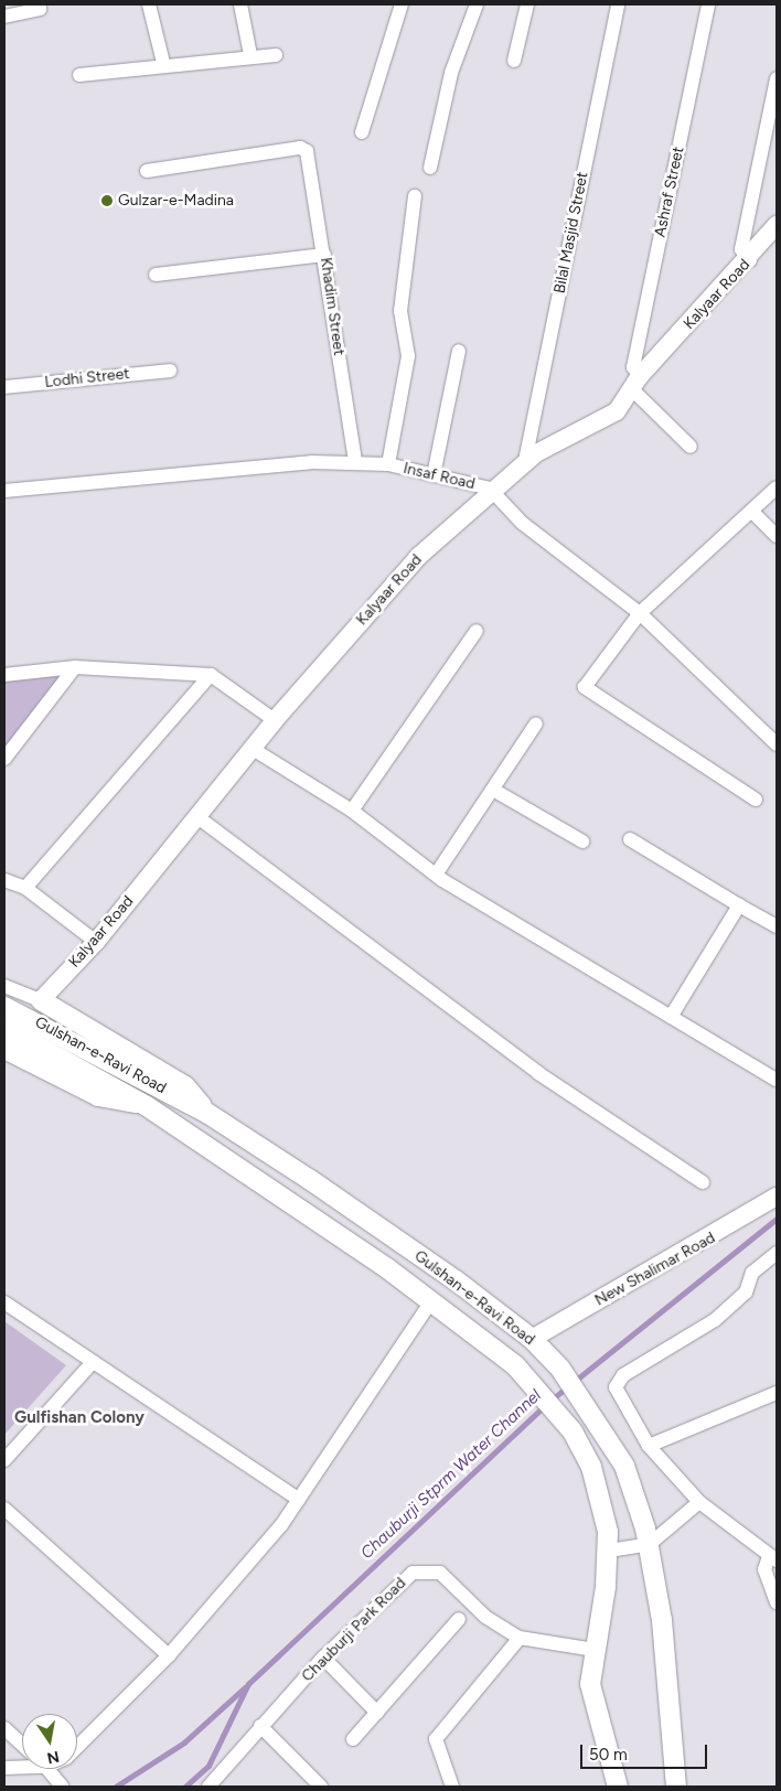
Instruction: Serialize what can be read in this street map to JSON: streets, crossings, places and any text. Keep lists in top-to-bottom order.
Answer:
{
  "streets": {
    "main road": ["Gulshan-e-Ravi Road"],
    "street": [
      "Ashraf Street",
      "Bilal Masjid Street",
      "Kalyaar Road",
      "Khadim Street",
      "Lodhi Street",
      "Insaf Road",
      "New Shalimar Road",
      "Chauburji Park Road"
    ]
  },
  "crossings": [
    ["Ashraf Street", "Kalyaar Road"],
    ["Bilal Masjid Street", "Kalyaar Road"],
    ["Kalyaar Road", "Insaf Road"],
    ["Khadim Street", "Insaf Road"],
    ["Gulshan-e-Ravi Road", "New Shalimar Road"]
  ],
  "districts": ["Gulfishan Colony"],
  "water": ["Chauburji Stprm Water Channel"],
  "places": ["Gulzar-e-Madina"],
  "scale_bar": "50 m",
  "north": "bottom"
}
